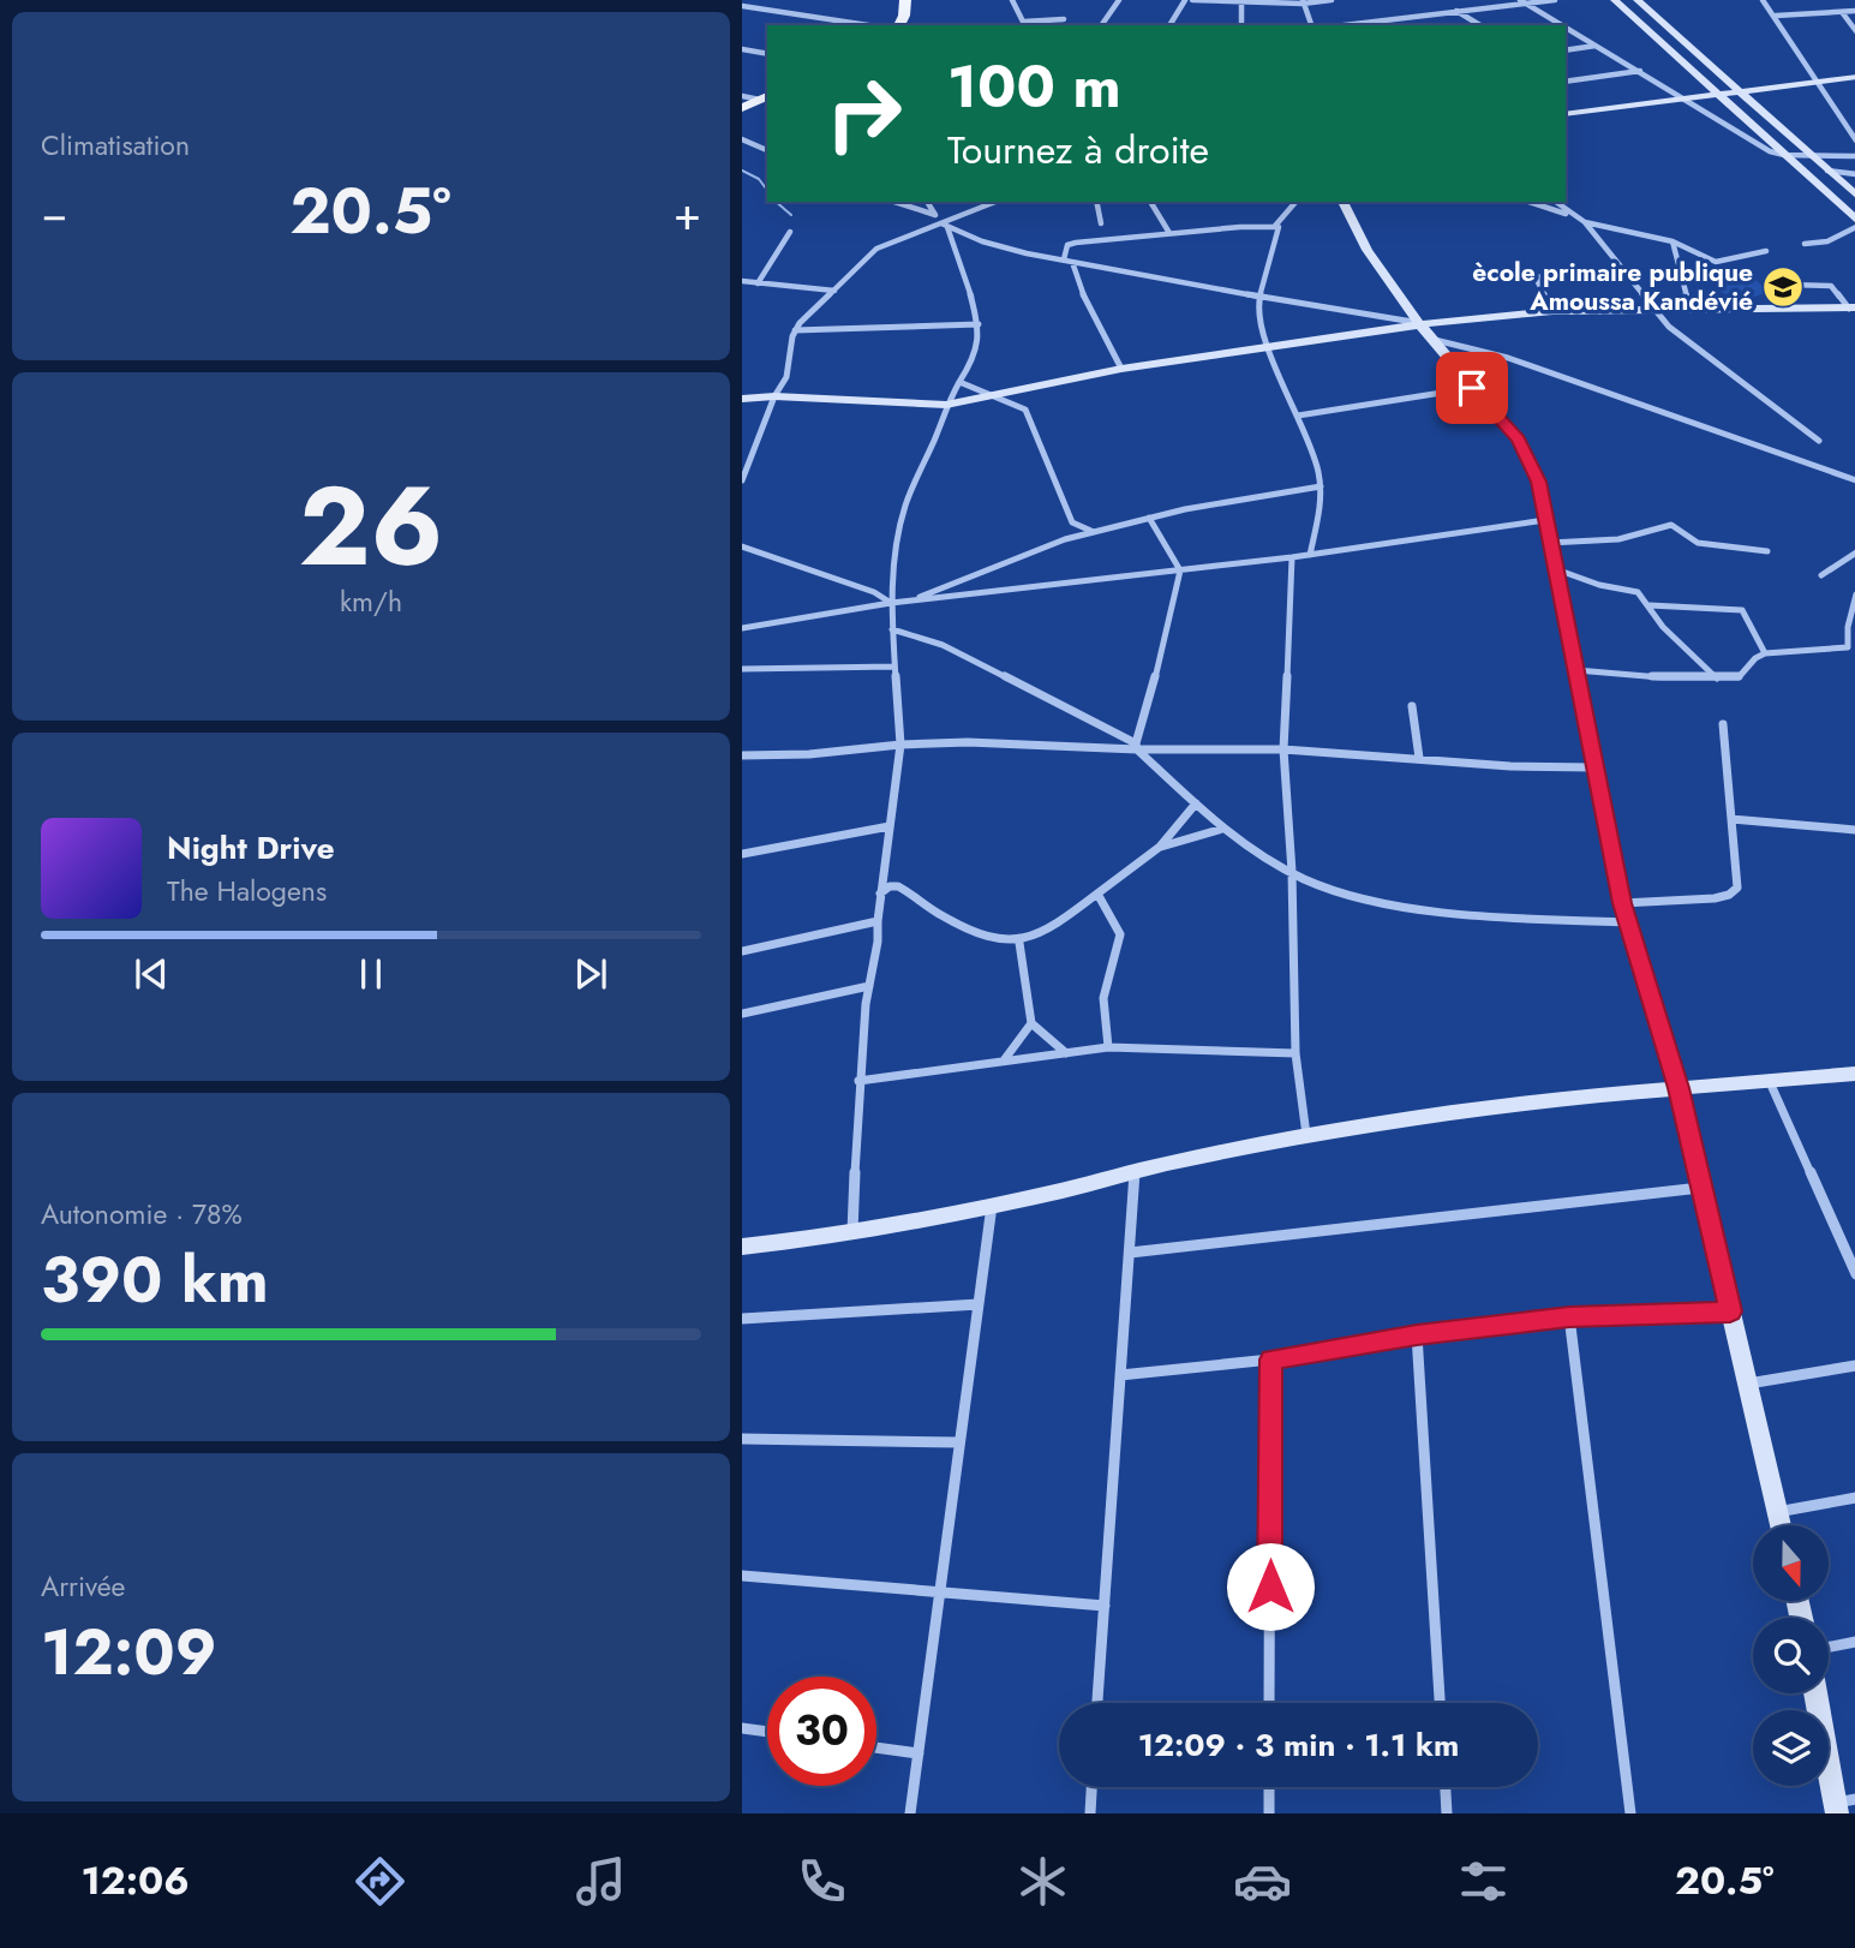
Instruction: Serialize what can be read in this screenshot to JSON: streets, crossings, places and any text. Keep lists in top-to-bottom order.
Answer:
{
  "places": {
    "school or university": ["ècole primaire publique Amoussa Kandévié"]
  },
  "north": "bottom",
  "page": {
    "tile": [
      "Climatisation",
      ["26", "km/h"],
      ["Autonomie · 78%", "390 km"],
      ["Arrivée", "12:09"]
    ],
    "turn": ["100 m", "Tournez à droite"],
    "heat": ["−", "20.5°", "+"],
    "song": ["Night Drive", "The Halogens"],
    "limit": "30",
    "trip": "12:09 · 3 min · 1.1 km",
    "tabs": ["12:06", "20.5°"]
  }
}
